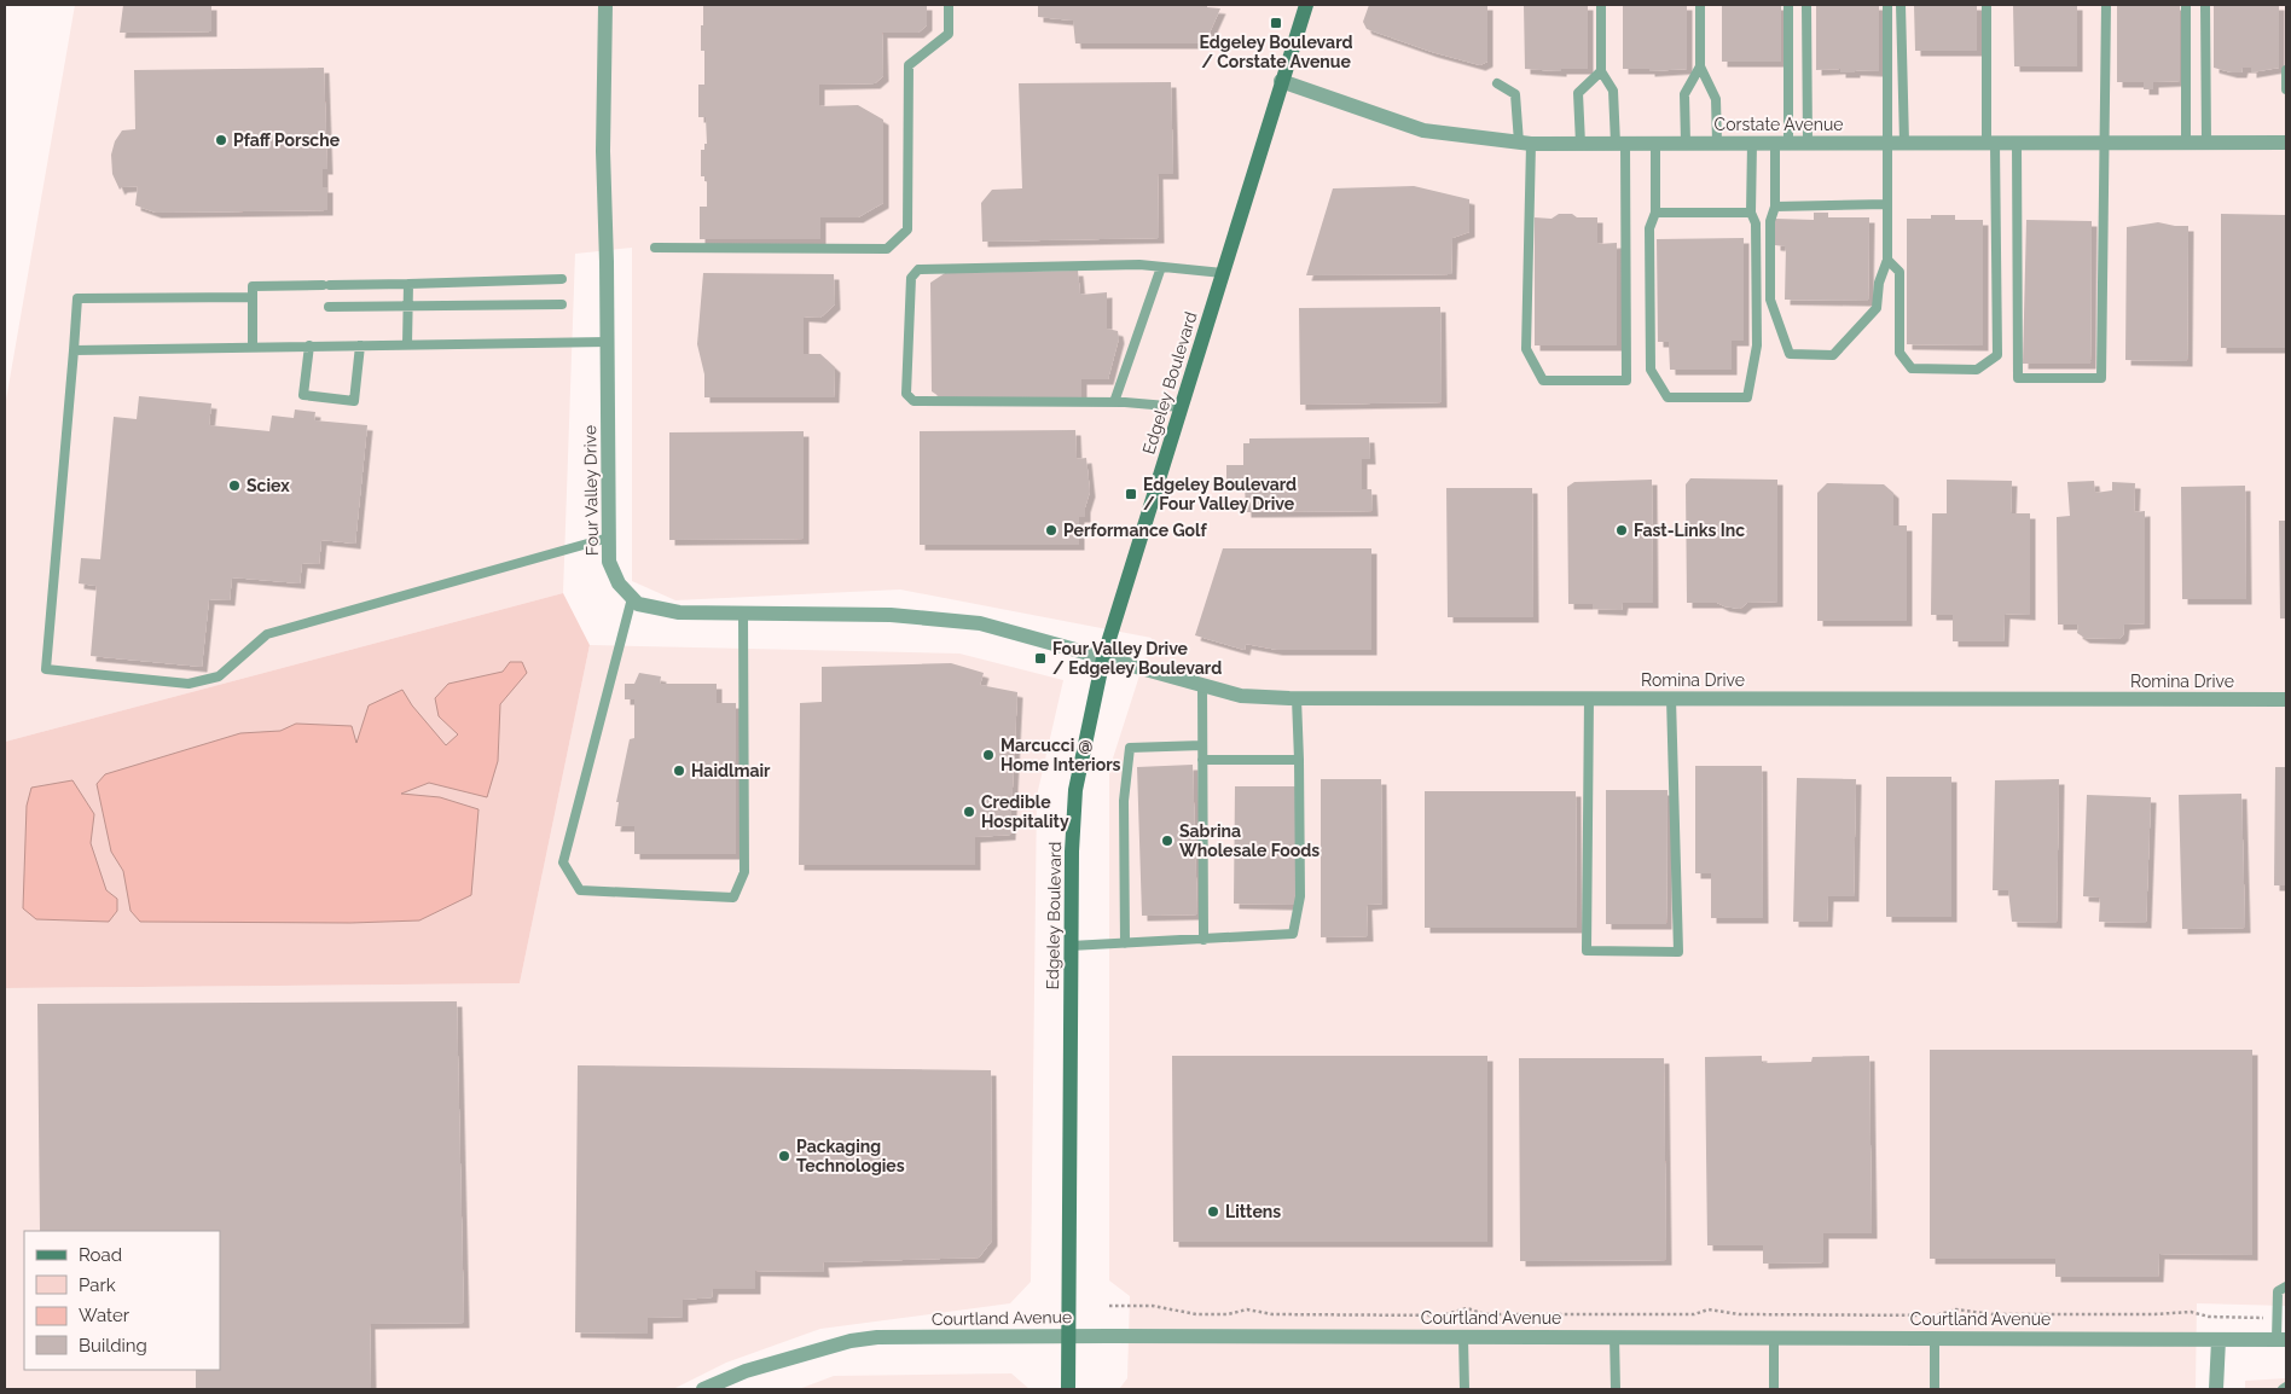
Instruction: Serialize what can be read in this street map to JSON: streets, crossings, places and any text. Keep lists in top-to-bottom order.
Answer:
{
  "streets": {
    "street": [
      "Corstate Avenue",
      "Edgeley Boulevard",
      "Four Valley Drive",
      "Romina Drive",
      "Courtland Avenue"
    ]
  },
  "crossings": [
    ["Corstate Avenue", "Edgeley Boulevard"],
    ["Edgeley Boulevard", "Four Valley Drive"],
    ["Edgeley Boulevard", "Romina Drive"],
    ["Edgeley Boulevard", "Courtland Avenue"],
    ["Four Valley Drive", "Romina Drive"]
  ],
  "places": {
    "transit": ["Edgeley Boulevard / Corstate Avenue", "Edgeley Boulevard / Four Valley Drive", "Four Valley Drive / Edgeley Boulevard"],
    "other": [
      "Pfaff Porsche",
      "Sciex",
      "Performance Golf",
      "Fast-Links Inc",
      "Marcucci @ Home Interiors",
      "Haidlmair",
      "Credible Hospitality",
      "Sabrina Wholesale Foods",
      "Packaging Technologies",
      "Littens"
    ]
  },
  "legend": [
    "Road",
    "Park",
    "Water",
    "Building"
  ]
}
